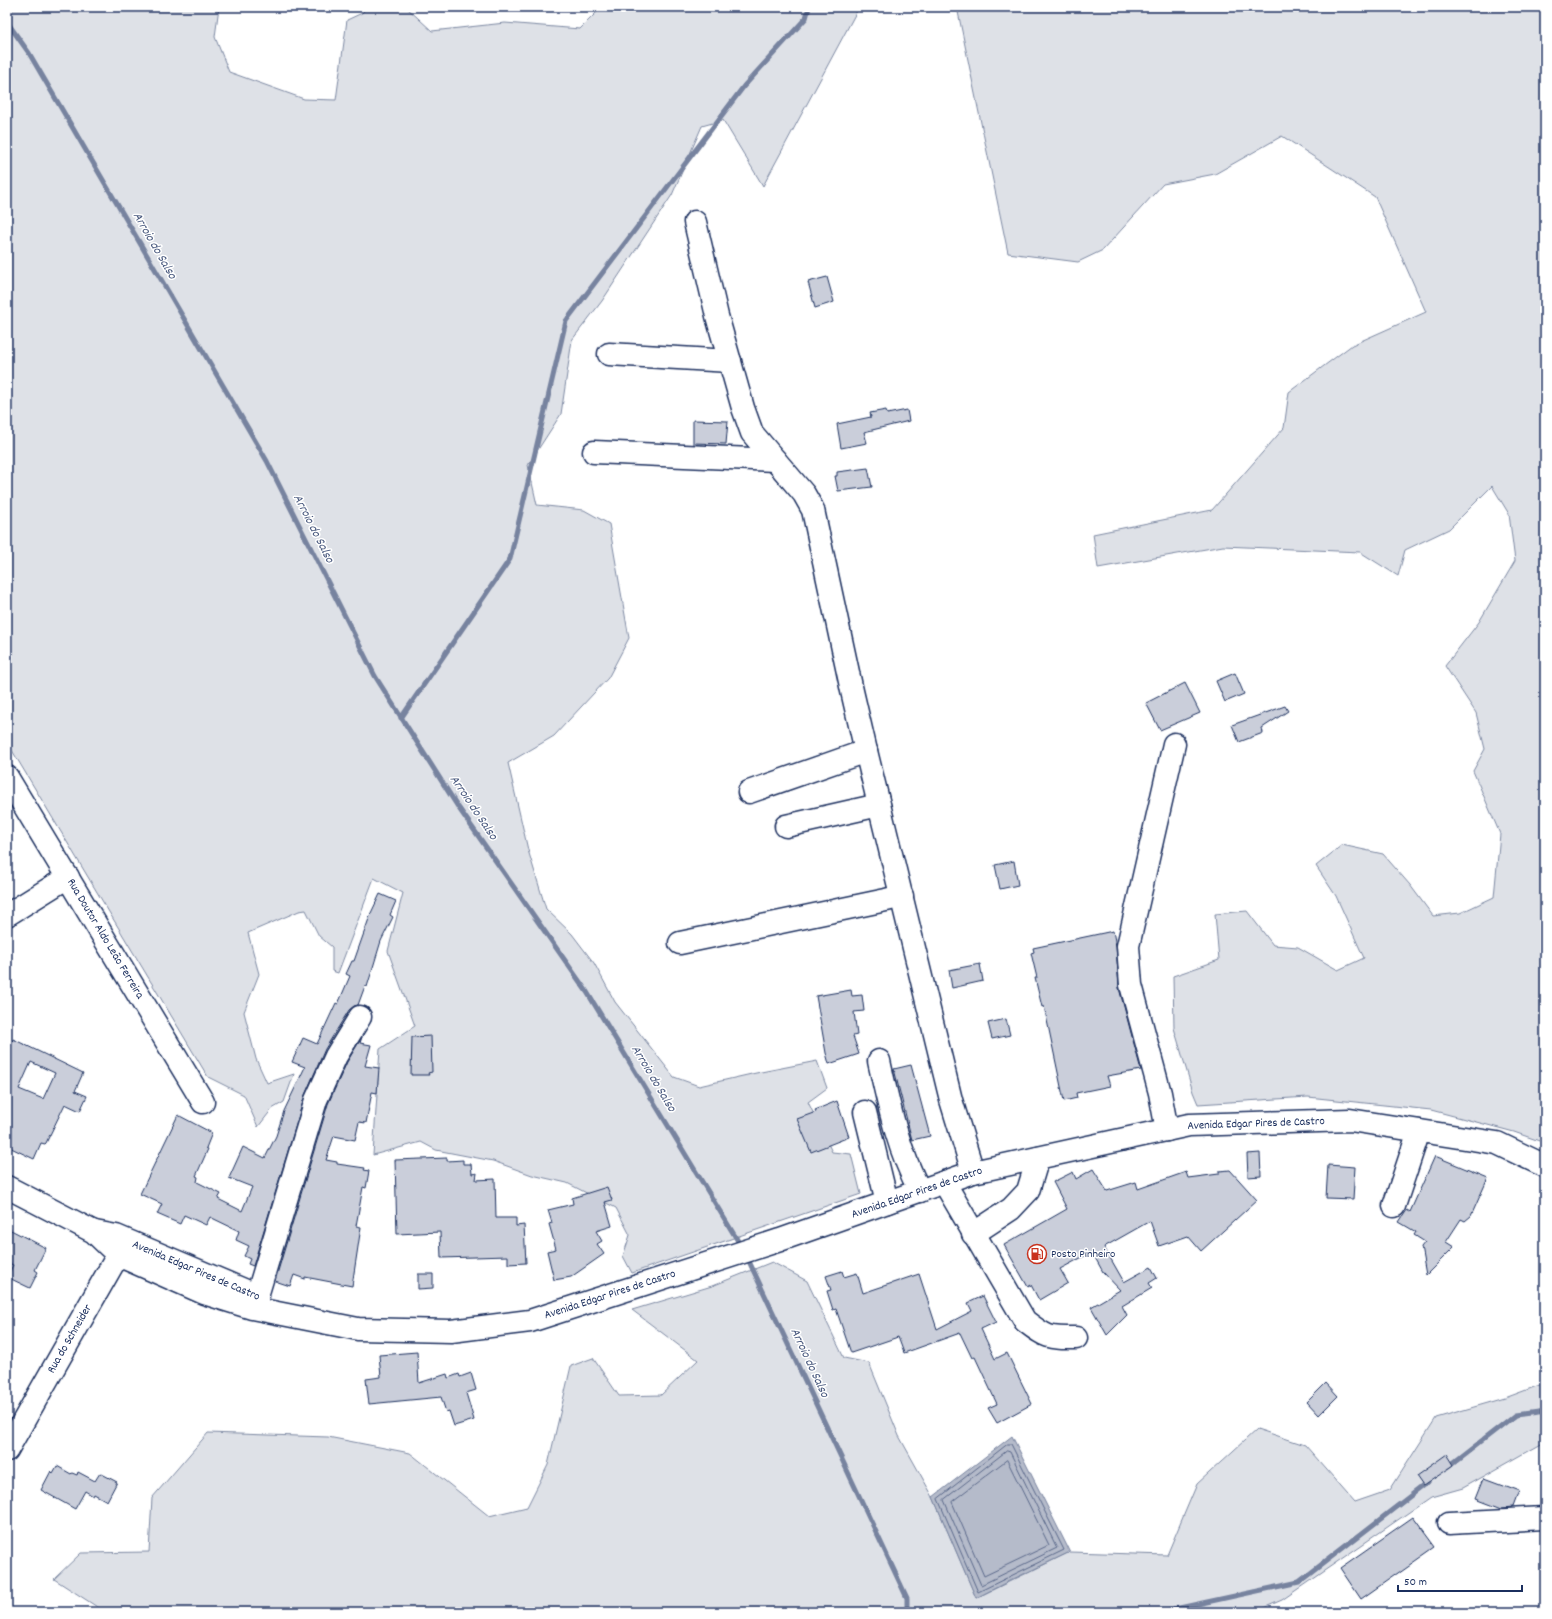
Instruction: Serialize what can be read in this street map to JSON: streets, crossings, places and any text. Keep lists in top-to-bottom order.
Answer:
{
  "streets": {
    "street": ["Rua Doutor Aldo Leão Ferreira", "Avenida Edgar Pires de Castro", "Rua do Schneider"]
  },
  "crossings": [
    ["Avenida Edgar Pires de Castro", "Rua do Schneider"]
  ],
  "water": ["Arroio do Salso"],
  "places": {
    "fuel station": ["Posto Pinheiro"]
  },
  "scale_bar": "50 m"
}
